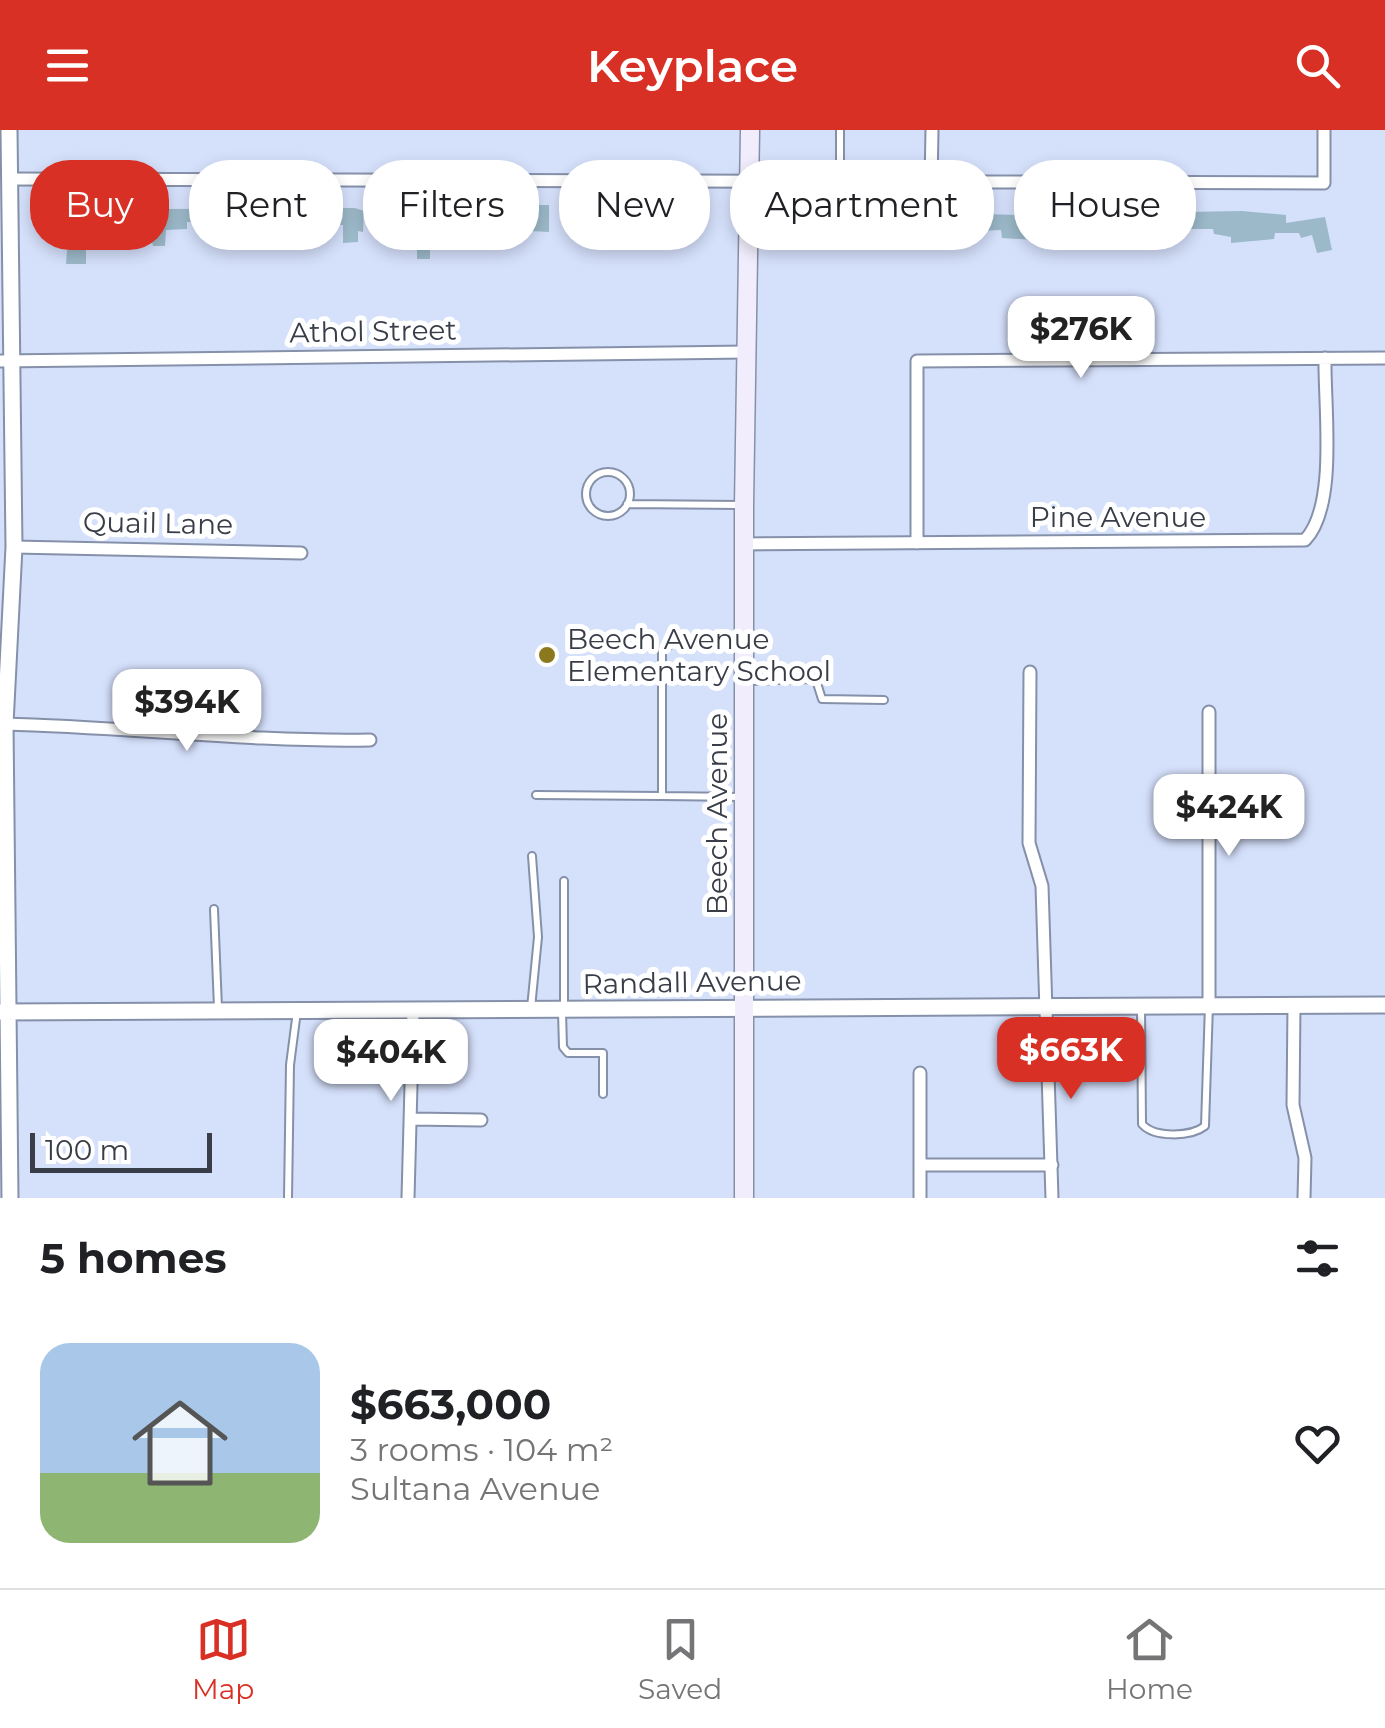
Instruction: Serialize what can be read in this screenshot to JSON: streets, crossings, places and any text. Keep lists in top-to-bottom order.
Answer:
{
  "streets": {
    "main road": ["Beech Avenue"],
    "street": [
      "Athol Street",
      "Pine Avenue",
      "Quail Lane",
      "Randall Avenue"
    ]
  },
  "crossings": [
    ["Athol Street", "Beech Avenue"],
    ["Pine Avenue", "Beech Avenue"],
    ["Beech Avenue", "Randall Avenue"]
  ],
  "places": ["Beech Avenue Elementary School"],
  "scale_bar": "100 m",
  "page": {
    "header": "Keyplace",
    "chip": [
      "Buy",
      "Rent",
      "Filters",
      "New",
      "Apartment",
      "House"
    ],
    "price": [
      "$276K",
      "$394K",
      "$424K",
      "$663K",
      "$404K"
    ],
    "scale": "100 m",
    "heading": "5 homes",
    "list": [
      {
        "name": "$663,000",
        "note": "3 rooms · 104 m² · Sultana Avenue"
      }
    ],
    "tabs": ["Map", "Saved", "Home"]
  }
}
